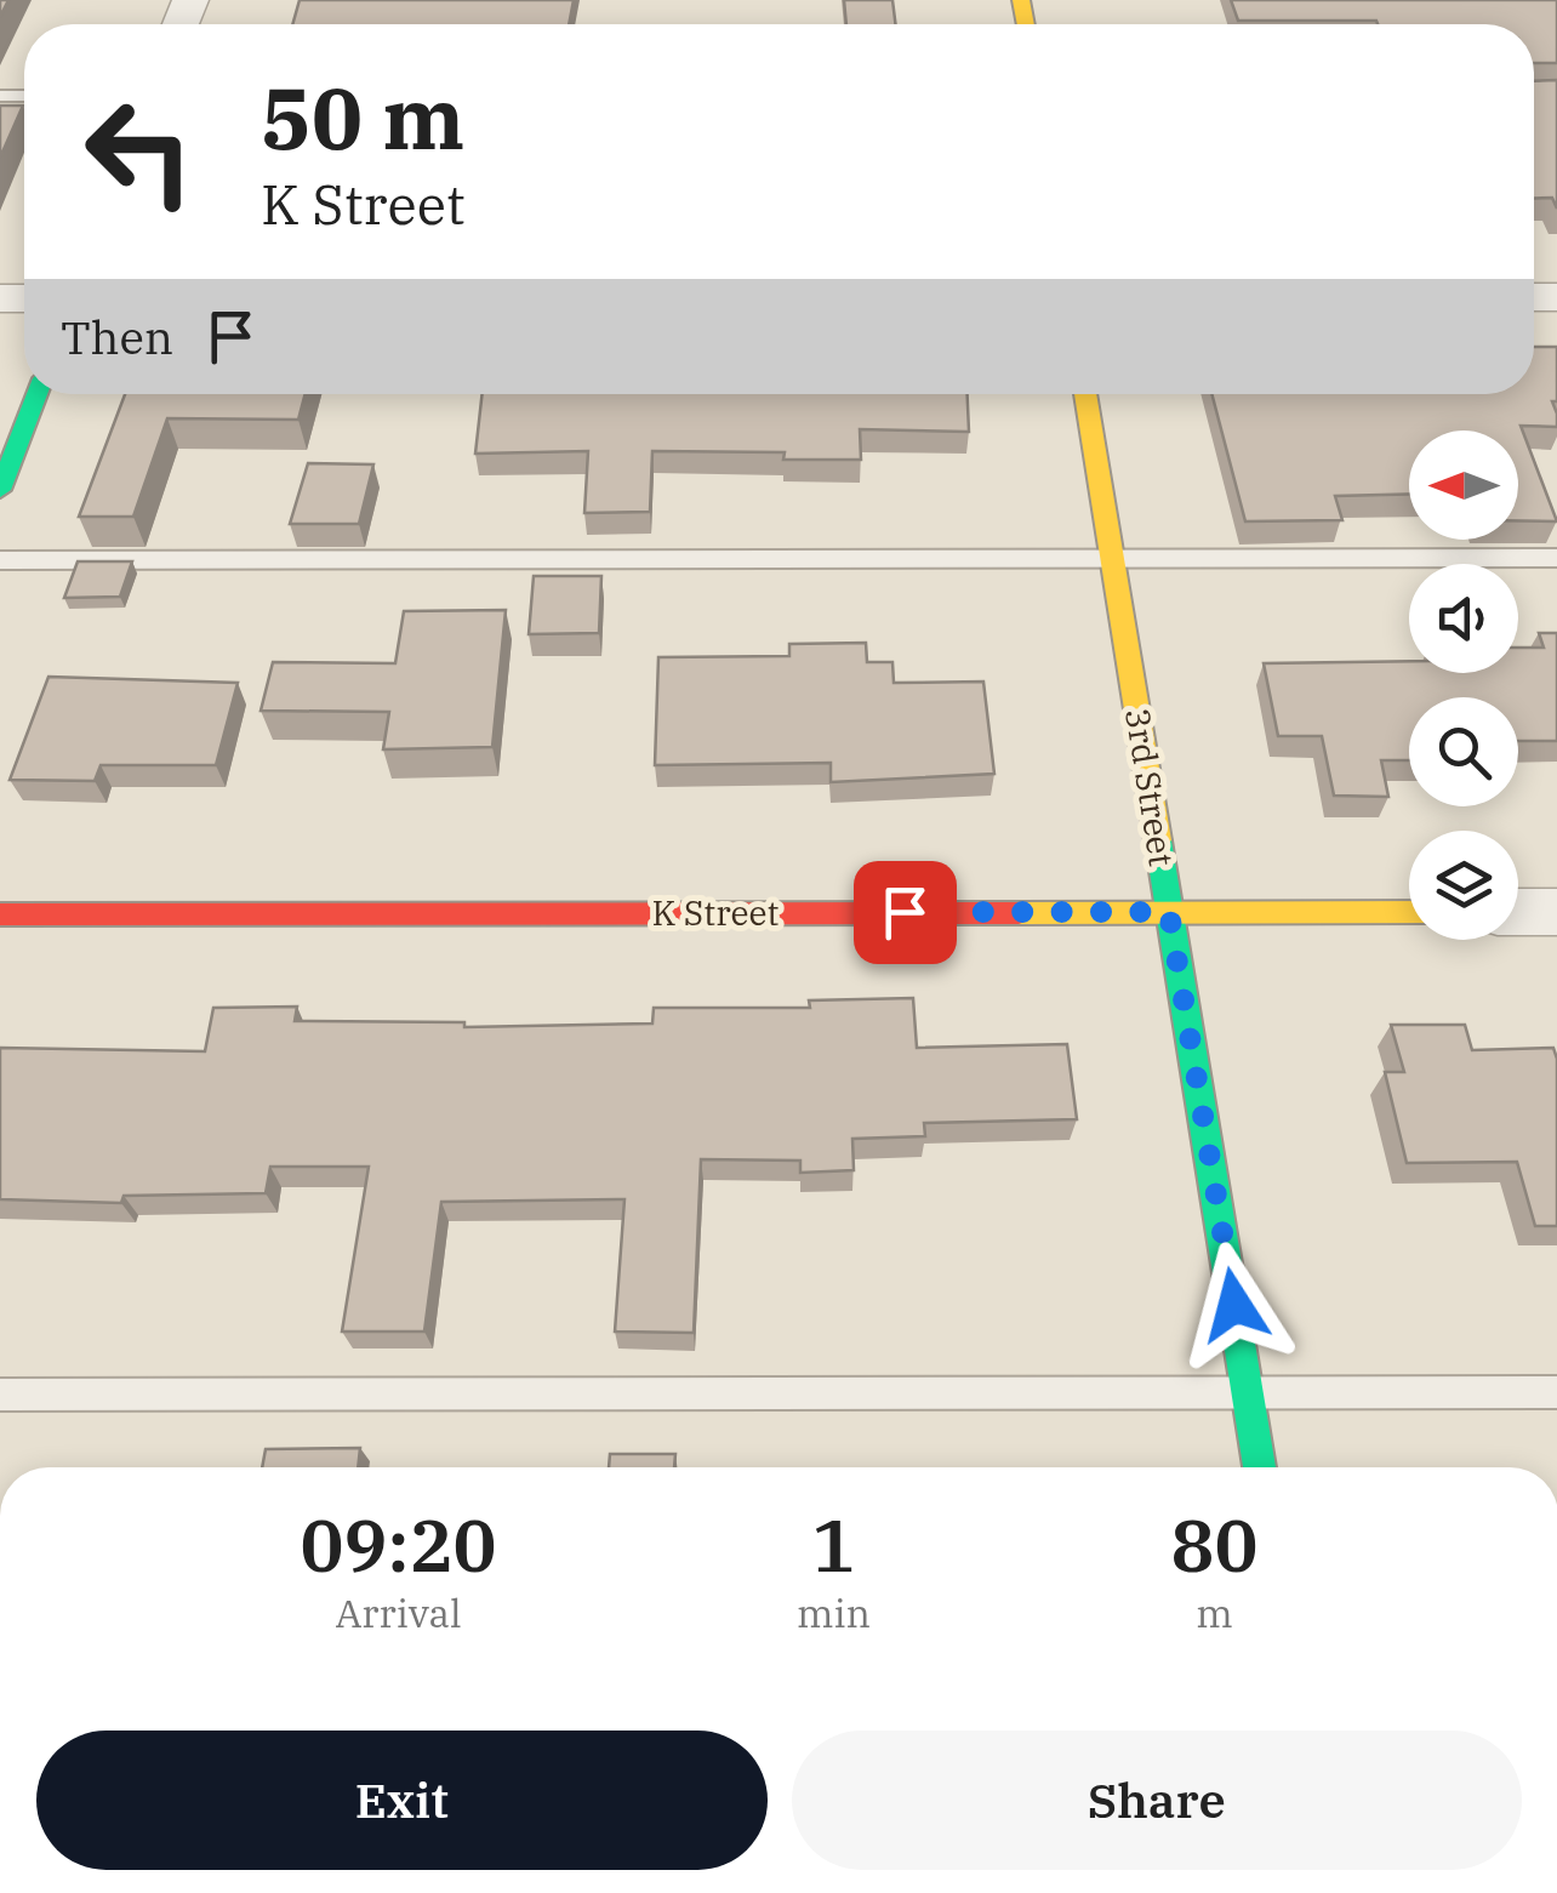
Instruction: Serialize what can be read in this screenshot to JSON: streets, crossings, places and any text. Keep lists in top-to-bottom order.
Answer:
{
  "streets": {
    "street": ["3rd Street", "K Street"]
  },
  "crossings": [
    ["3rd Street", "K Street"]
  ],
  "north": "left",
  "page": {
    "turn": ["50 m", "K Street"],
    "then": "Then",
    "eta": [
      "09:20",
      "Arrival",
      "1",
      "min",
      "80",
      "m"
    ],
    "buttons": ["Exit", "Share"]
  }
}
